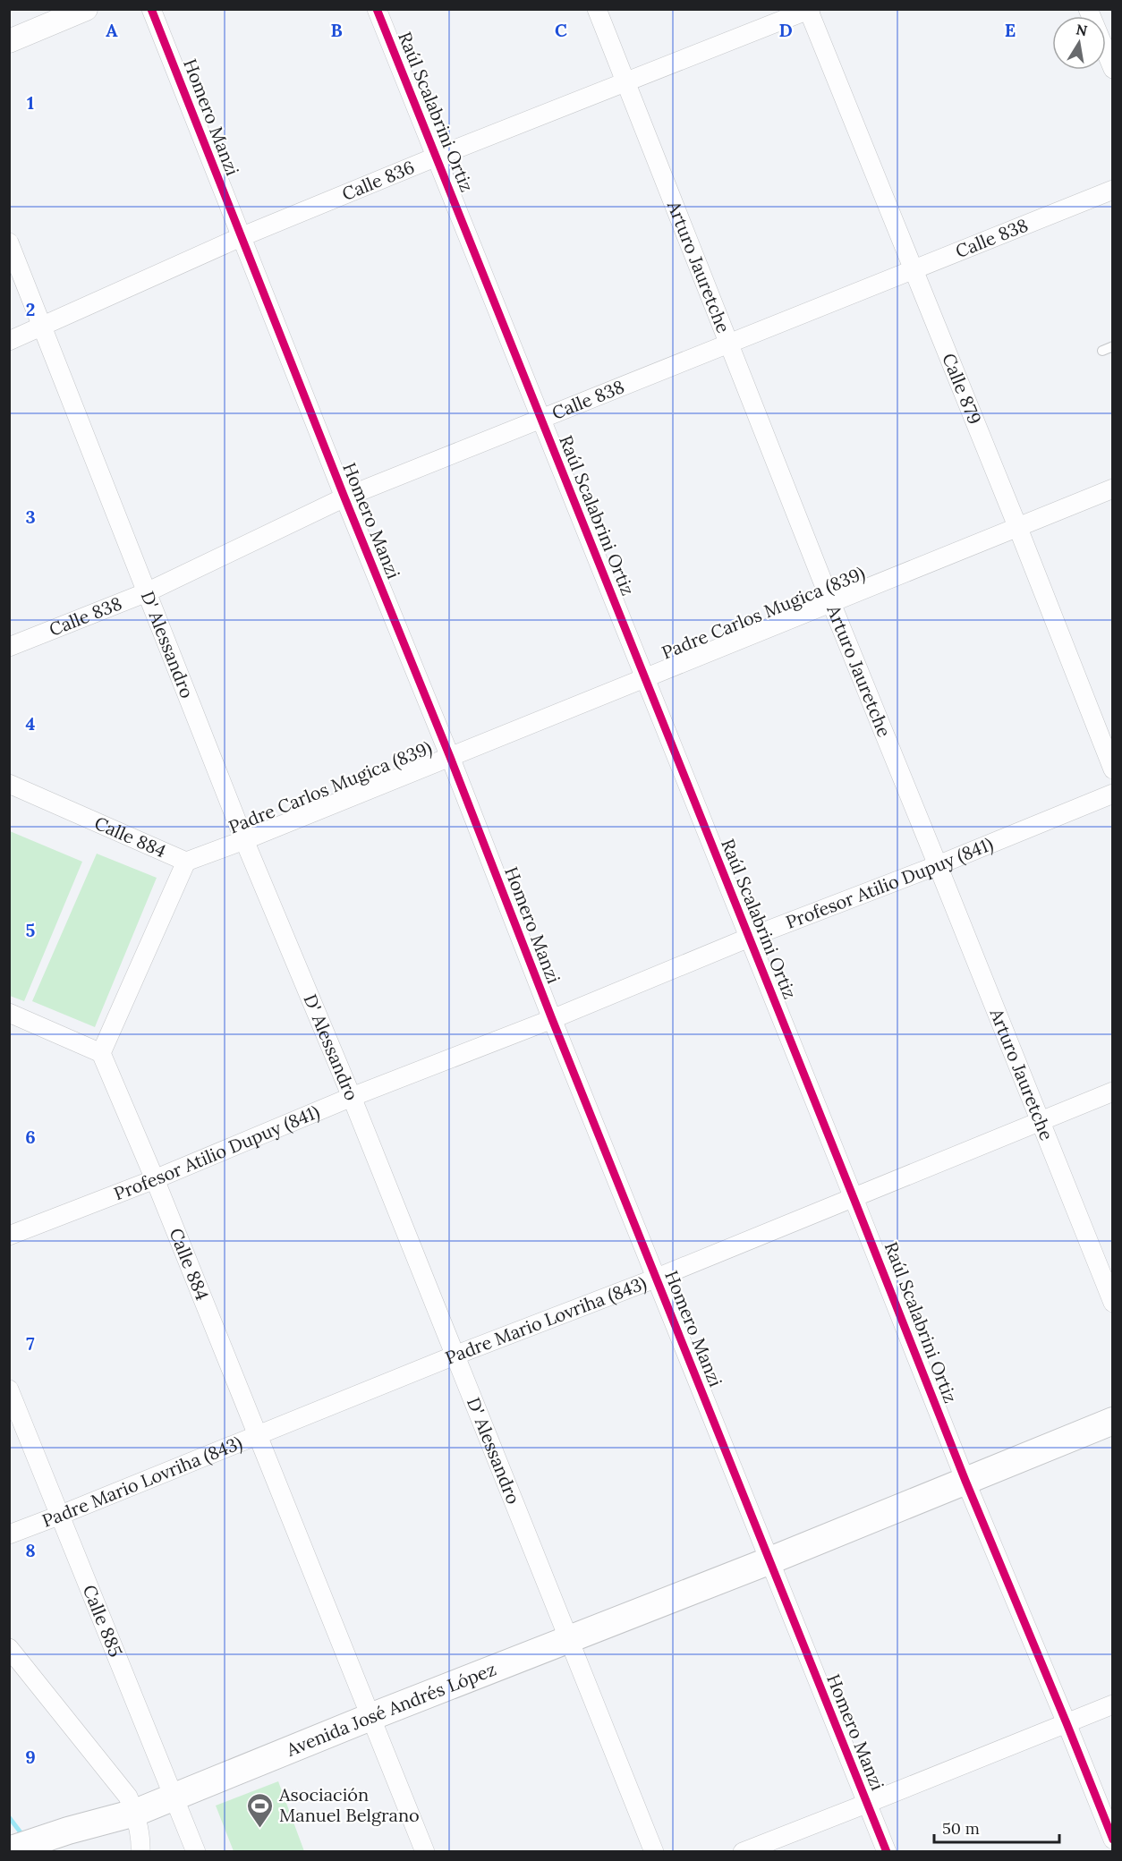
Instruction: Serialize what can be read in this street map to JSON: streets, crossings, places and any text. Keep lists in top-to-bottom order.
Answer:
{
  "streets": {
    "main road": ["Avenida José Andrés López"],
    "street": [
      "Raúl Scalabrini Ortiz",
      "Homero Manzi",
      "Calle 836",
      "Calle 838",
      "Arturo Jauretche",
      "Calle 879",
      "Padre Carlos Mugica (839)",
      "D' Alessandro",
      "Calle 884",
      "Profesor Atilio Dupuy (841)",
      "Padre Mario Lovriha (843)",
      "Calle 885"
    ]
  },
  "crossings": [
    ["Raúl Scalabrini Ortiz", "Calle 836"],
    ["Raúl Scalabrini Ortiz", "Calle 838"],
    ["Raúl Scalabrini Ortiz", "Padre Carlos Mugica (839)"],
    ["Raúl Scalabrini Ortiz", "Profesor Atilio Dupuy (841)"],
    ["Raúl Scalabrini Ortiz", "Padre Mario Lovriha (843)"],
    ["Raúl Scalabrini Ortiz", "Avenida José Andrés López"],
    ["Homero Manzi", "Calle 836"],
    ["Homero Manzi", "Calle 838"],
    ["Homero Manzi", "Padre Carlos Mugica (839)"],
    ["Homero Manzi", "Profesor Atilio Dupuy (841)"],
    ["Homero Manzi", "Padre Mario Lovriha (843)"],
    ["Homero Manzi", "Avenida José Andrés López"],
    ["Calle 836", "Arturo Jauretche"],
    ["Calle 836", "Calle 879"],
    ["Calle 836", "D' Alessandro"],
    ["Calle 838", "Arturo Jauretche"],
    ["Calle 838", "Calle 879"],
    ["Calle 838", "D' Alessandro"],
    ["Arturo Jauretche", "Padre Carlos Mugica (839)"],
    ["Arturo Jauretche", "Profesor Atilio Dupuy (841)"],
    ["Arturo Jauretche", "Padre Mario Lovriha (843)"],
    ["Calle 879", "Padre Carlos Mugica (839)"],
    ["Padre Carlos Mugica (839)", "D' Alessandro"],
    ["Padre Carlos Mugica (839)", "Calle 884"],
    ["D' Alessandro", "Profesor Atilio Dupuy (841)"],
    ["D' Alessandro", "Padre Mario Lovriha (843)"],
    ["D' Alessandro", "Avenida José Andrés López"],
    ["Calle 884", "Profesor Atilio Dupuy (841)"],
    ["Calle 884", "Padre Mario Lovriha (843)"],
    ["Calle 884", "Avenida José Andrés López"],
    ["Padre Mario Lovriha (843)", "Calle 885"],
    ["Calle 885", "Avenida José Andrés López"]
  ],
  "places": {
    "sports": ["Asociación Manuel Belgrano"]
  },
  "scale_bar": "50 m",
  "north": "top",
  "grid": {
    "columns": [
      "A",
      "B",
      "C",
      "D",
      "E"
    ],
    "rows": [
      "1",
      "2",
      "3",
      "4",
      "5",
      "6",
      "7",
      "8",
      "9"
    ]
  }
}
